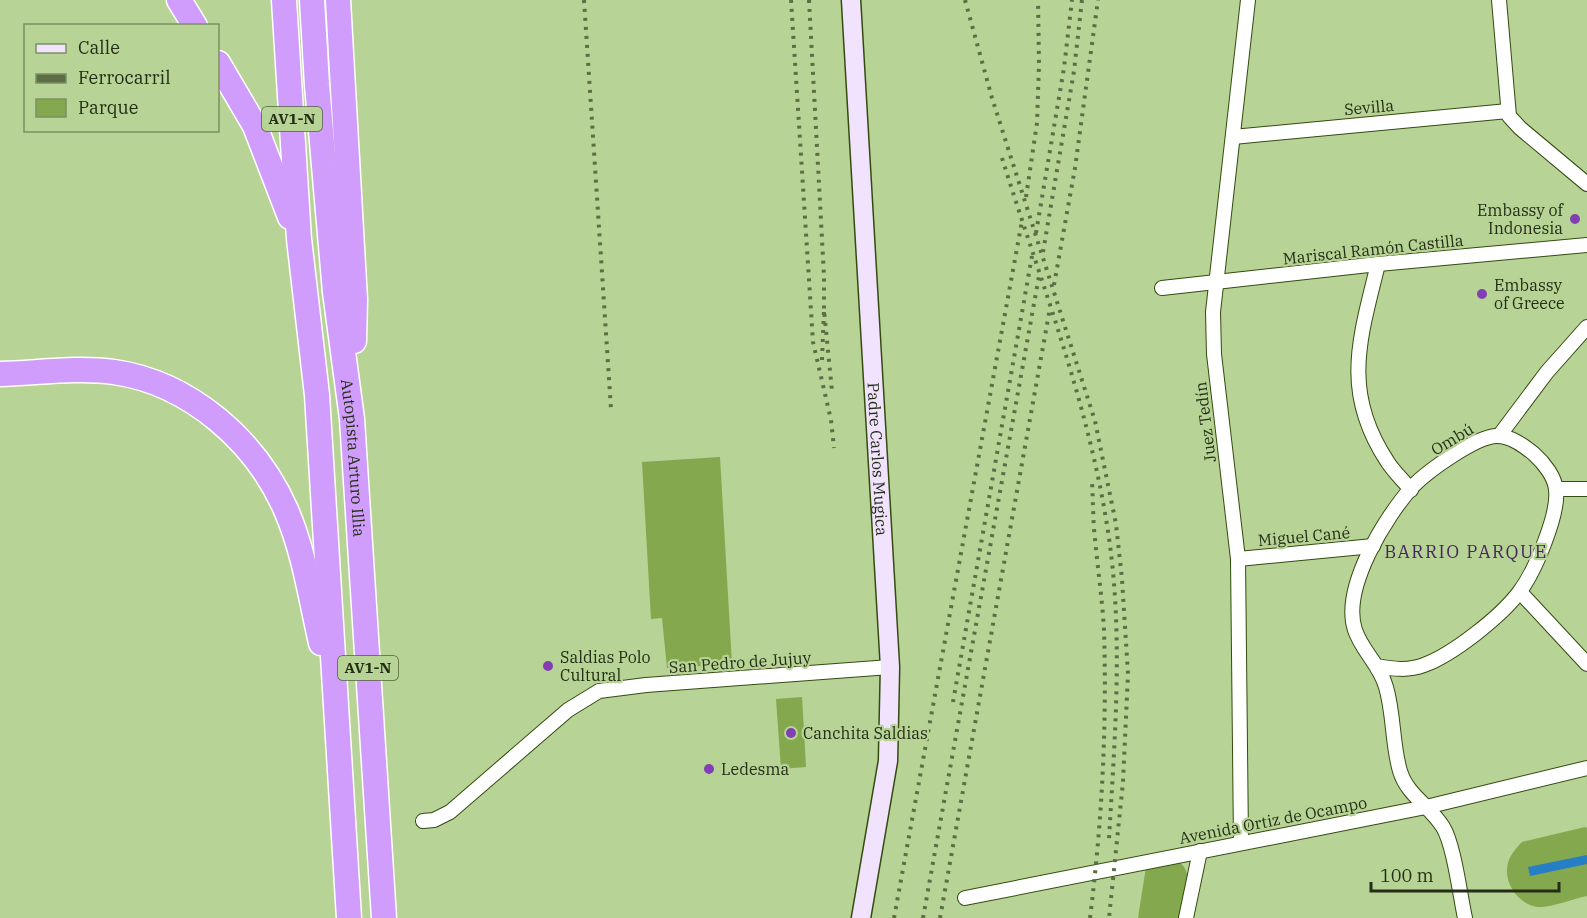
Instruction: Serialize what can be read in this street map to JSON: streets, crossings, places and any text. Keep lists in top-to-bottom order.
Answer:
{
  "streets": {
    "highway": ["AV1-N", "Autopista Arturo Illia"],
    "street": [
      "Sevilla",
      "Mariscal Ramón Castilla",
      "Juez Tedín",
      "Ombú",
      "Padre Carlos Mugica",
      "Miguel Cané",
      "San Pedro de Jujuy",
      "Avenida Ortiz de Ocampo"
    ]
  },
  "crossings": [
    ["Sevilla", "Juez Tedín"],
    ["Mariscal Ramón Castilla", "Juez Tedín"],
    ["Juez Tedín", "Miguel Cané"],
    ["Juez Tedín", "Avenida Ortiz de Ocampo"],
    ["Ombú", "Miguel Cané"],
    ["Ombú", "Avenida Ortiz de Ocampo"],
    ["Padre Carlos Mugica", "San Pedro de Jujuy"]
  ],
  "districts": ["BARRIO PARQUE"],
  "places": [
    "Embassy of Indonesia",
    "Embassy of Greece",
    "Saldias Polo Cultural",
    "Canchita Saldias",
    "Ledesma"
  ],
  "legend": ["Calle", "Ferrocarril", "Parque"],
  "scale_bar": "100 m"
}
